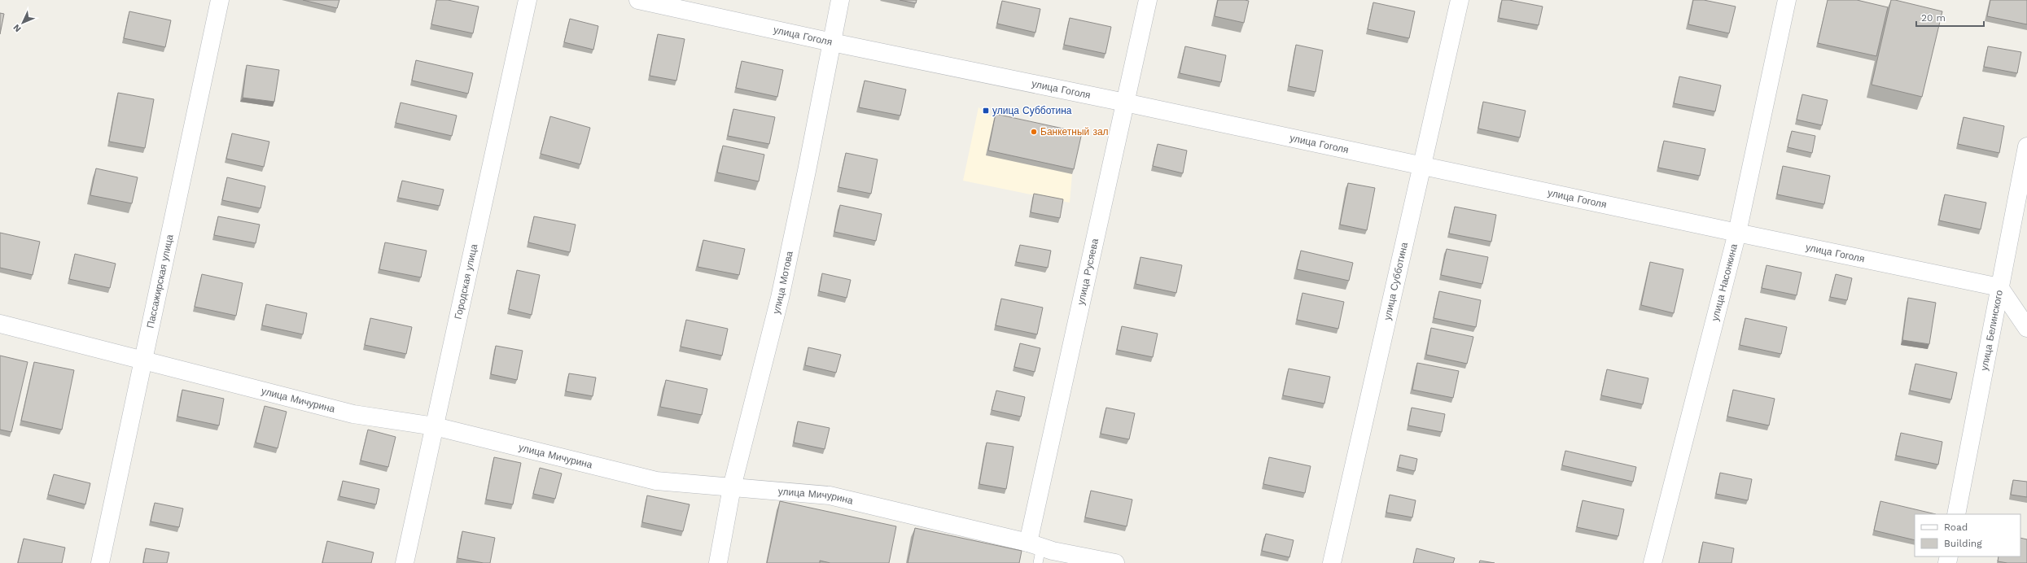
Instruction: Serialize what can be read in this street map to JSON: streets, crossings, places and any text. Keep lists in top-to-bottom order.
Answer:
{
  "streets": {
    "street": [
      "улица Гоголя",
      "улица Русяева",
      "Пассажирская улица",
      "Городская улица",
      "улица Субботина",
      "улица Мотова",
      "улица Насонкина",
      "улица Белинского",
      "улица Мичурина"
    ]
  },
  "crossings": [
    ["улица Гоголя", "улица Русяева"],
    ["улица Гоголя", "улица Субботина"],
    ["улица Гоголя", "улица Мотова"],
    ["улица Гоголя", "улица Насонкина"],
    ["улица Гоголя", "улица Белинского"],
    ["улица Русяева", "улица Мичурина"],
    ["Пассажирская улица", "улица Мичурина"],
    ["Городская улица", "улица Мичурина"],
    ["улица Мотова", "улица Мичурина"]
  ],
  "places": {
    "transit": ["улица Субботина"],
    "other": ["Банкетный зал"]
  },
  "legend": ["Road", "Building"],
  "scale_bar": "20 m",
  "north": "bottom left"
}
